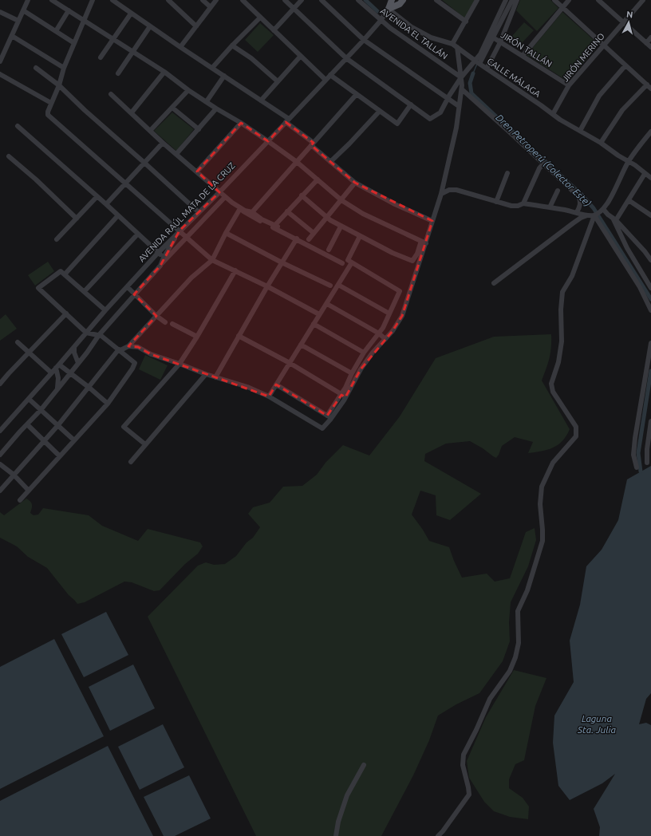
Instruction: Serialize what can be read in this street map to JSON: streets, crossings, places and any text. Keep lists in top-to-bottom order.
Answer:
{
  "streets": {
    "main road": ["AVENIDA RAÚL MATA DE LA CRUZ"],
    "street": [
      "AVENIDA EL TALLÁN",
      "JIRÓN TALLÁN",
      "JIRÓN MERINO",
      "CALLE MÁLAGA"
    ]
  },
  "crossings": [
    ["AVENIDA EL TALLÁN", "AVENIDA RAÚL MATA DE LA CRUZ"],
    ["JIRÓN TALLÁN", "JIRÓN MERINO"],
    ["JIRÓN MERINO", "CALLE MÁLAGA"],
    ["CALLE MÁLAGA", "AVENIDA RAÚL MATA DE LA CRUZ"]
  ],
  "water": ["Dren Petroperú (Colector Este)", "Laguna Sta. Julia"],
  "north": "top"
}
